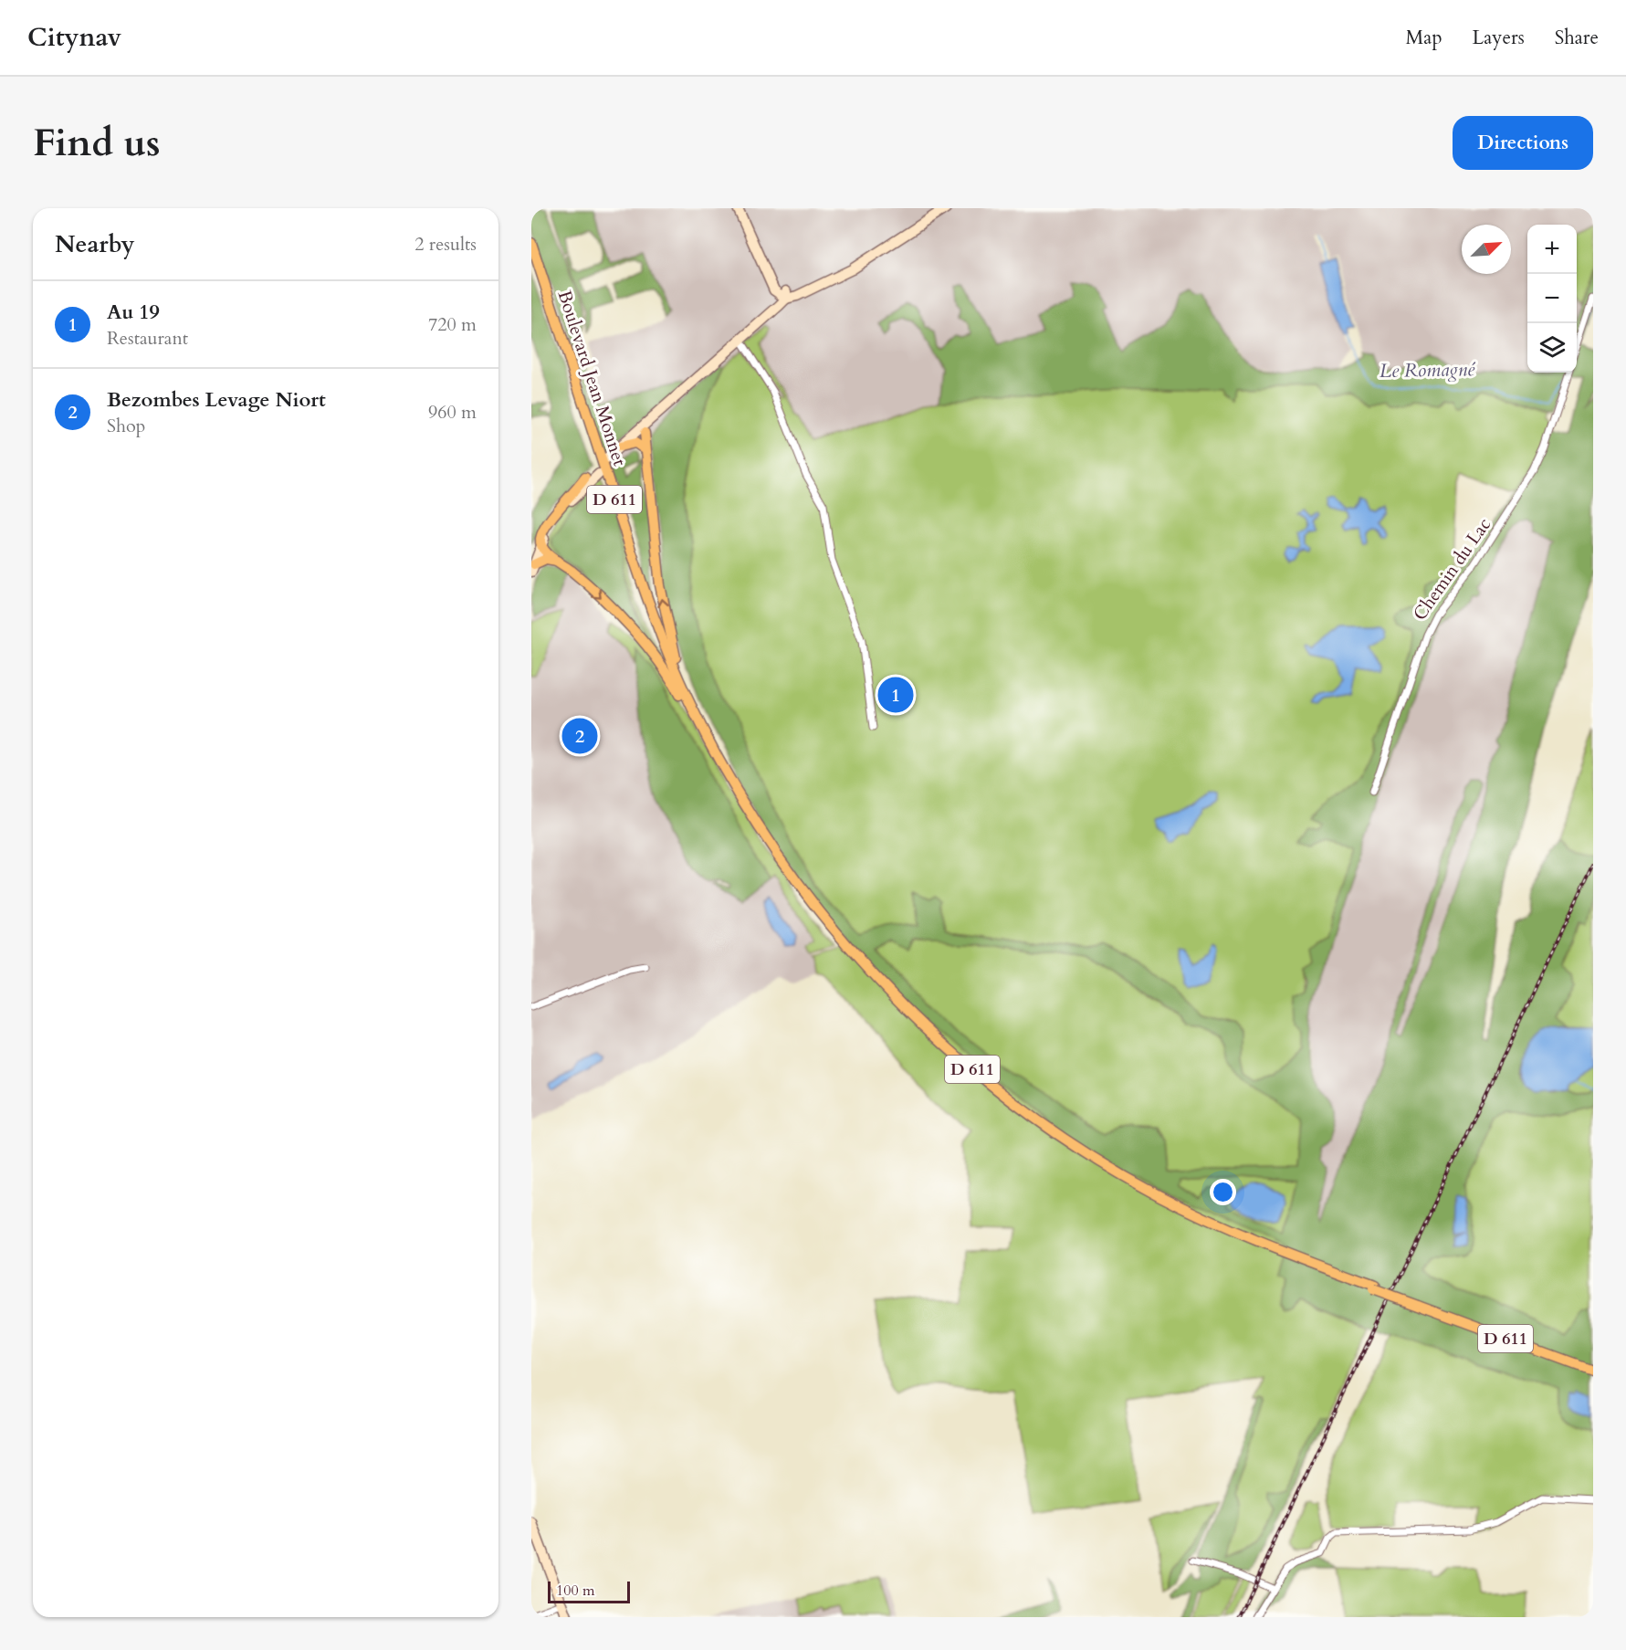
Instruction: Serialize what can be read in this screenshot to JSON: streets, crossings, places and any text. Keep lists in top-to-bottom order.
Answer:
{
  "streets": {
    "main road": ["Boulevard Jean Monnet", "D 611"],
    "street": ["Chemin du Lac"]
  },
  "crossings": [
    ["Boulevard Jean Monnet", "D 611"]
  ],
  "water": ["Le Romagné"],
  "scale_bar": "100 m",
  "north": "top right",
  "page": {
    "header": "Citynav",
    "nav": ["Map", "Layers", "Share"],
    "buttons": "Directions",
    "title": "Find us",
    "heading": ["Nearby", "2 results"],
    "map_buttons": ["+", "−"],
    "list": [
      {
        "mark": "1",
        "name": "Au 19",
        "note": "Restaurant",
        "value": "720 m"
      },
      {
        "mark": "2",
        "name": "Bezombes Levage Niort",
        "note": "Shop",
        "value": "960 m"
      }
    ],
    "pins": ["1", "2"],
    "scale": "100 m"
  }
}
